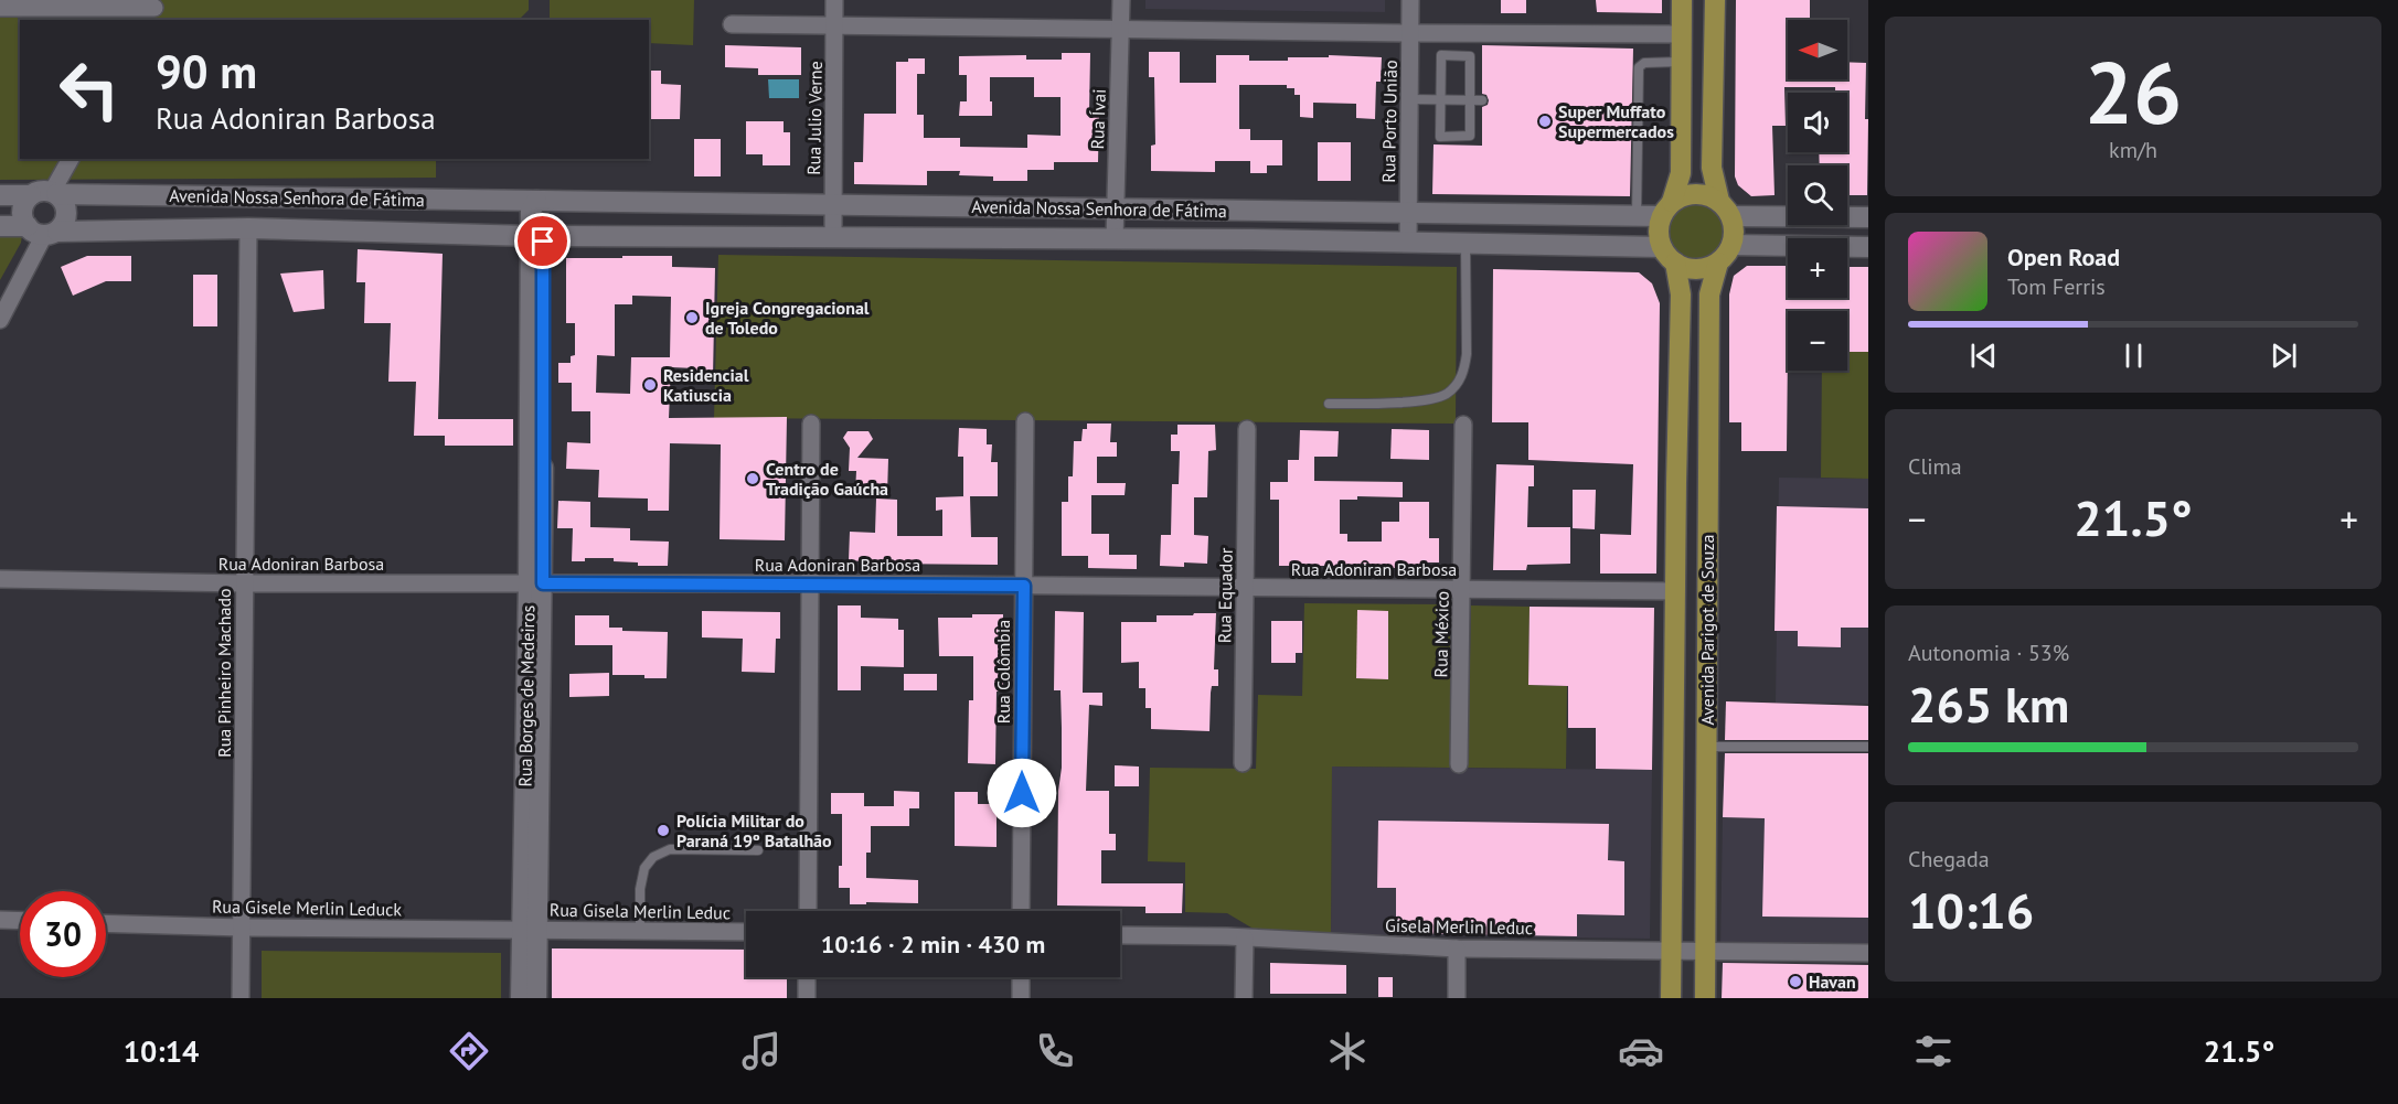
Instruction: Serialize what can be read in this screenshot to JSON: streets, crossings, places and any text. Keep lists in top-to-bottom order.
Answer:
{
  "streets": {
    "main road": ["Avenida Parigot de Souza"],
    "street": [
      "Rua Julio Verne",
      "Rua Ívai",
      "Rua Porto União",
      "Avenida Nossa Senhora de Fátima",
      "Rua Adoniran Barbosa",
      "Rua Equador",
      "Rua México",
      "Rua Colômbia",
      "Rua Pinheiro Machado",
      "Rua Borges de Medeiros",
      "Rua Gisele Merlin Leduck",
      "Rua Gisela Merlin Leduc",
      "Gisela Merlin Leduc"
    ]
  },
  "crossings": [
    ["Rua Julio Verne", "Avenida Nossa Senhora de Fátima"],
    ["Rua Ívai", "Avenida Nossa Senhora de Fátima"],
    ["Rua Porto União", "Avenida Nossa Senhora de Fátima"],
    ["Avenida Nossa Senhora de Fátima", "Avenida Parigot de Souza"],
    ["Avenida Nossa Senhora de Fátima", "Rua Pinheiro Machado"],
    ["Avenida Nossa Senhora de Fátima", "Rua Borges de Medeiros"],
    ["Rua Adoniran Barbosa", "Rua Equador"],
    ["Rua Adoniran Barbosa", "Avenida Parigot de Souza"],
    ["Rua Adoniran Barbosa", "Rua México"],
    ["Rua Adoniran Barbosa", "Rua Colômbia"],
    ["Rua Adoniran Barbosa", "Rua Pinheiro Machado"],
    ["Rua Adoniran Barbosa", "Rua Borges de Medeiros"],
    ["Avenida Parigot de Souza", "Gisela Merlin Leduc"],
    ["Rua Pinheiro Machado", "Rua Gisele Merlin Leduck"],
    ["Rua Borges de Medeiros", "Rua Gisele Merlin Leduck"],
    ["Rua Borges de Medeiros", "Rua Gisela Merlin Leduc"],
    ["Rua Gisele Merlin Leduck", "Rua Gisela Merlin Leduc"]
  ],
  "places": [
    "Super Muffato Supermercados",
    "Igreja Congregacional de Toledo",
    "Residencial Katiuscia",
    "Centro de Tradição Gaúcha",
    "Polícia Militar do Paraná 19º Batalhão",
    "Havan"
  ],
  "north": "left",
  "page": {
    "tile": [
      ["26", "km/h"],
      "Clima",
      ["Autonomia · 53%", "265 km"],
      ["Chegada", "10:16"]
    ],
    "map_buttons": ["+", "−"],
    "turn": ["90 m", "Rua Adoniran Barbosa"],
    "song": ["Open Road", "Tom Ferris"],
    "heat": ["−", "21.5°", "+"],
    "limit": "30",
    "trip": "10:16 · 2 min · 430 m",
    "tabs": ["10:14", "21.5°"]
  }
}
